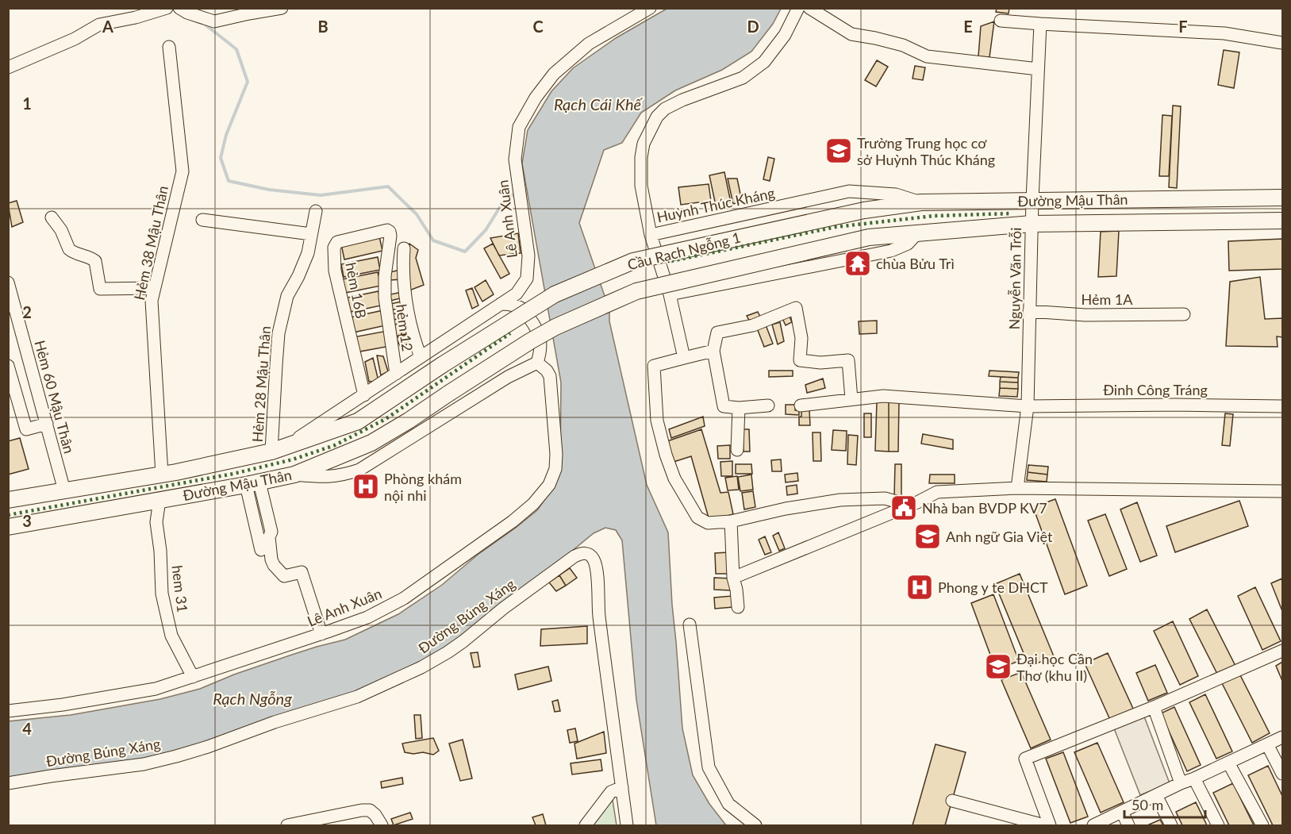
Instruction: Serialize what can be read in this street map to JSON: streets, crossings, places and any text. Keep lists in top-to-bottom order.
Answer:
{
  "streets": {
    "main road": ["Đường Mậu Thân", "Cầu Rạch Ngỗng 1"],
    "street": [
      "Huỳnh Thúc Kháng",
      "Lê Anh Xuân",
      "Hẻm 38 Mậu Thân",
      "Nguyễn Văn Trỗi",
      "hẻm 16B",
      "Hẻm 1A",
      "hẻm 12",
      "Hẻm 28 Mậu Thân",
      "Đinh Công Tráng",
      "Hẻm 60 Mậu Thân",
      "hem 31",
      "Đường Búng Xáng"
    ]
  },
  "crossings": [
    ["Đường Mậu Thân", "Huỳnh Thúc Kháng"],
    ["Đường Mậu Thân", "Lê Anh Xuân"],
    ["Đường Mậu Thân", "Hẻm 38 Mậu Thân"],
    ["Đường Mậu Thân", "Cầu Rạch Ngỗng 1"],
    ["Đường Mậu Thân", "Nguyễn Văn Trỗi"],
    ["Đường Mậu Thân", "Hẻm 28 Mậu Thân"],
    ["Đường Mậu Thân", "Hẻm 60 Mậu Thân"],
    ["Đường Mậu Thân", "hem 31"],
    ["Lê Anh Xuân", "hẻm 16B"],
    ["Lê Anh Xuân", "hẻm 12"],
    ["Lê Anh Xuân", "Hẻm 28 Mậu Thân"],
    ["Lê Anh Xuân", "hem 31"],
    ["Nguyễn Văn Trỗi", "Hẻm 1A"],
    ["Nguyễn Văn Trỗi", "Đinh Công Tráng"],
    ["hẻm 16B", "hẻm 12"]
  ],
  "water": ["Rạch Cái Khế", "Rạch Ngỗng"],
  "places": {
    "school or university": ["Trường Trung học cơ sở Huỳnh Thúc Kháng", "Anh ngữ Gia Việt", "Đại học Cần Thơ (khu II)"],
    "temple": ["chùa Bửu Trì"],
    "hospital": ["Phòng khám nội nhi", "Phong y te DHCT"],
    "public building": ["Nhà ban BVDP KV7"]
  },
  "scale_bar": "50 m",
  "grid": {
    "columns": [
      "A",
      "B",
      "C",
      "D",
      "E",
      "F"
    ],
    "rows": [
      "1",
      "2",
      "3",
      "4"
    ]
  }
}
